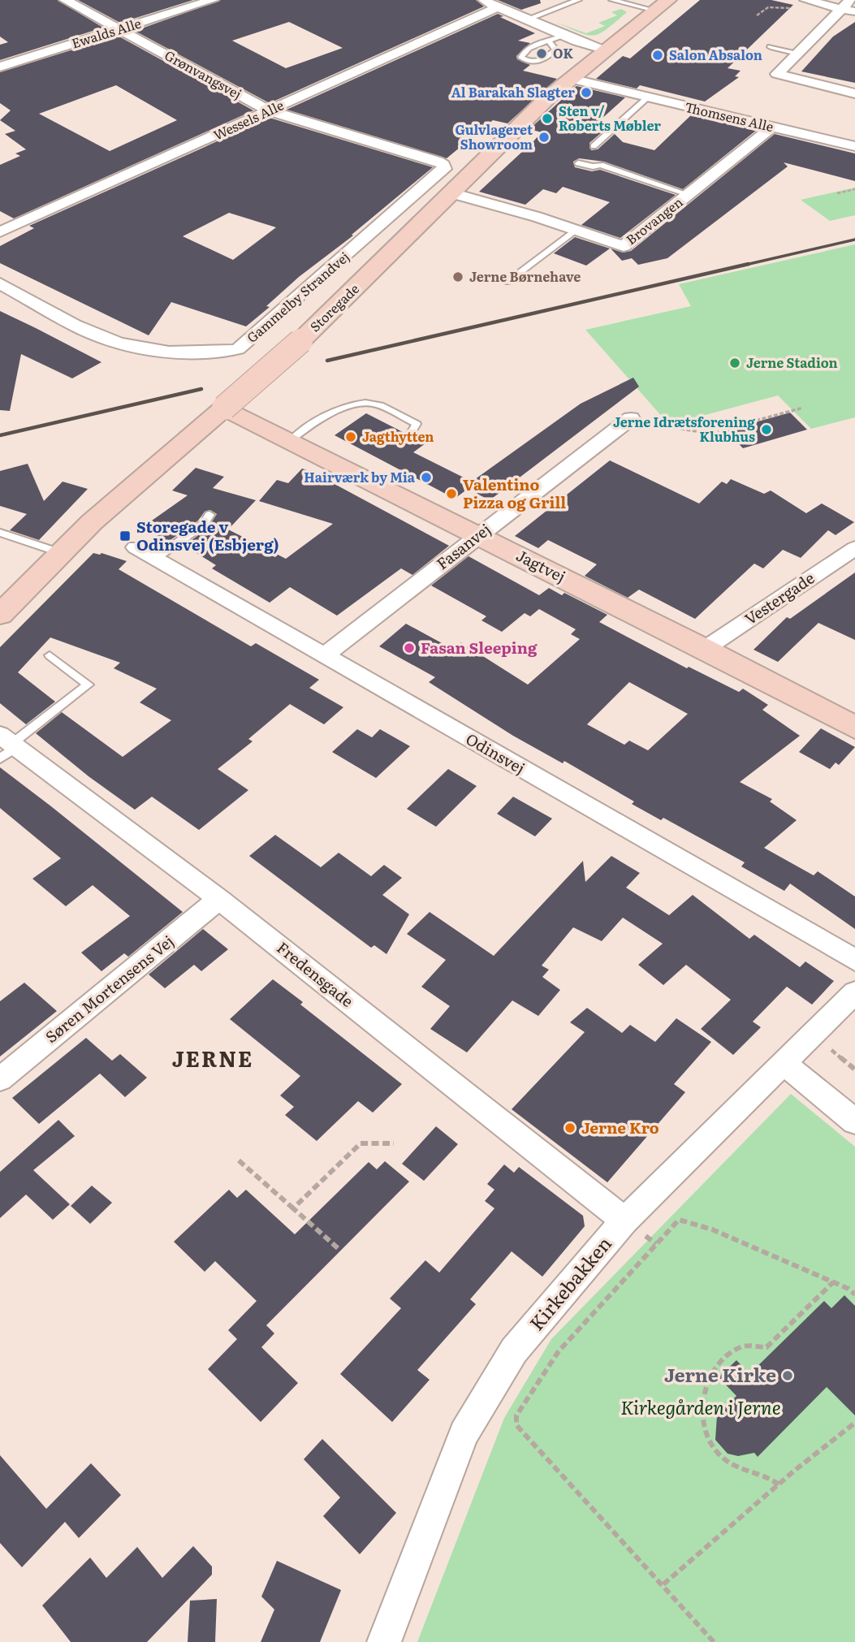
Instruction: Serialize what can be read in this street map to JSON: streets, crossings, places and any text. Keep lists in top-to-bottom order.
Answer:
{
  "streets": {
    "street": [
      "Ewalds Alle",
      "Grønvangsvej",
      "Thomsens Alle",
      "Wessels Alle",
      "Brovangen",
      "Gammelby Strandvej",
      "Storegade",
      "Fasanvej",
      "Jagtvej",
      "Vestergade",
      "Odinsvej",
      "Fredensgade",
      "Søren Mortensens Vej",
      "Kirkebakken"
    ]
  },
  "crossings": [
    ["Ewalds Alle", "Grønvangsvej"],
    ["Grønvangsvej", "Wessels Alle"],
    ["Grønvangsvej", "Gammelby Strandvej"],
    ["Thomsens Alle", "Brovangen"],
    ["Thomsens Alle", "Storegade"],
    ["Brovangen", "Storegade"],
    ["Storegade", "Jagtvej"],
    ["Fasanvej", "Jagtvej"],
    ["Fasanvej", "Odinsvej"],
    ["Jagtvej", "Vestergade"],
    ["Fredensgade", "Søren Mortensens Vej"],
    ["Fredensgade", "Kirkebakken"]
  ],
  "districts": ["JERNE"],
  "parks": ["Kirkegården i Jerne"],
  "places": {
    "other": [
      "OK",
      "Salon Absalon",
      "Al Barakah Slagter",
      "Sten v/ Roberts Møbler",
      "Gulvlageret Showroom",
      "Jerne Børnehave",
      "Jerne Stadion",
      "Jerne Idrætsforening Klubhus",
      "Jagthytten",
      "Hairværk by Mia",
      "Valentino Pizza og Grill",
      "Fasan Sleeping",
      "Jerne Kro",
      "Jerne Kirke"
    ],
    "transit": ["Storegade v Odinsvej (Esbjerg)"]
  }
}
